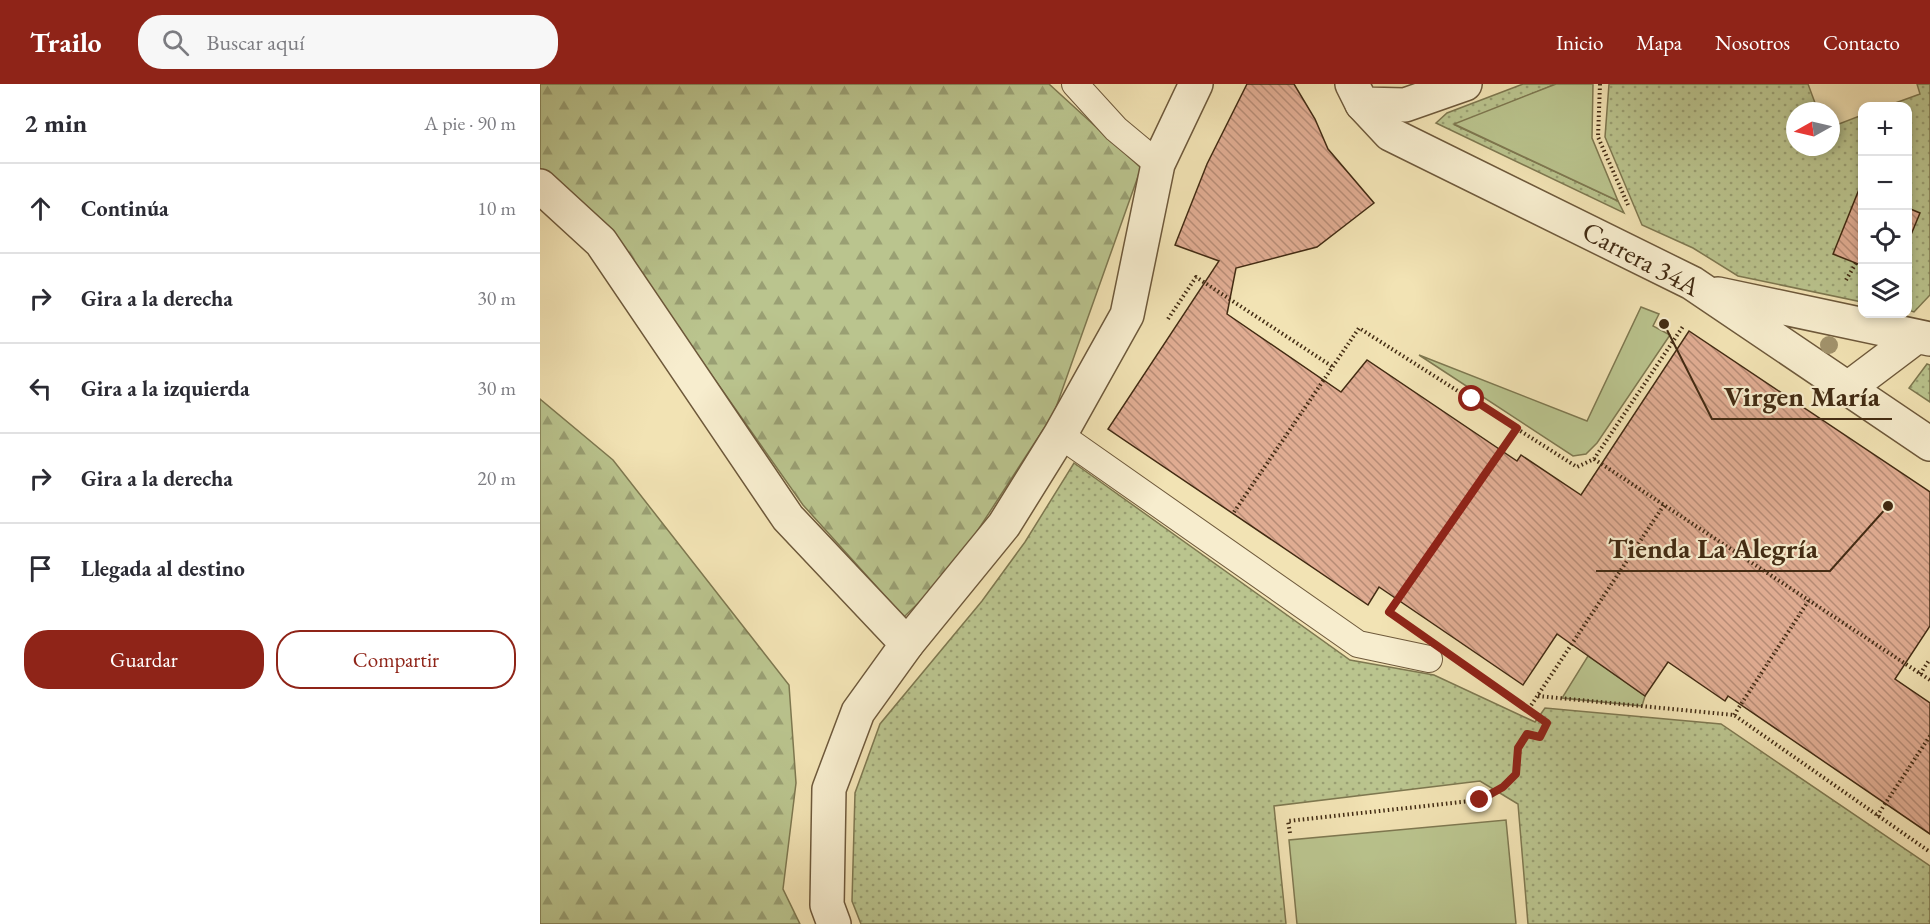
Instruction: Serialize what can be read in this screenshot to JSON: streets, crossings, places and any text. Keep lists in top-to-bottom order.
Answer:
{
  "streets": {
    "street": ["Carrera 34A"]
  },
  "places": ["Virgen María", "Tienda La Alegría"],
  "north": "left",
  "page": {
    "header": "Trailo",
    "search": "Buscar aquí",
    "nav": [
      "Inicio",
      "Mapa",
      "Nosotros",
      "Contacto"
    ],
    "heading": ["2 min", "A pie · 90 m"],
    "map_buttons": ["+", "−"],
    "list": [
      ["Continúa", "10 m"],
      ["Gira a la derecha", "30 m"],
      ["Gira a la izquierda", "30 m"],
      ["Gira a la derecha", "20 m"],
      "Llegada al destino"
    ],
    "buttons": ["Guardar", "Compartir"]
  }
}
